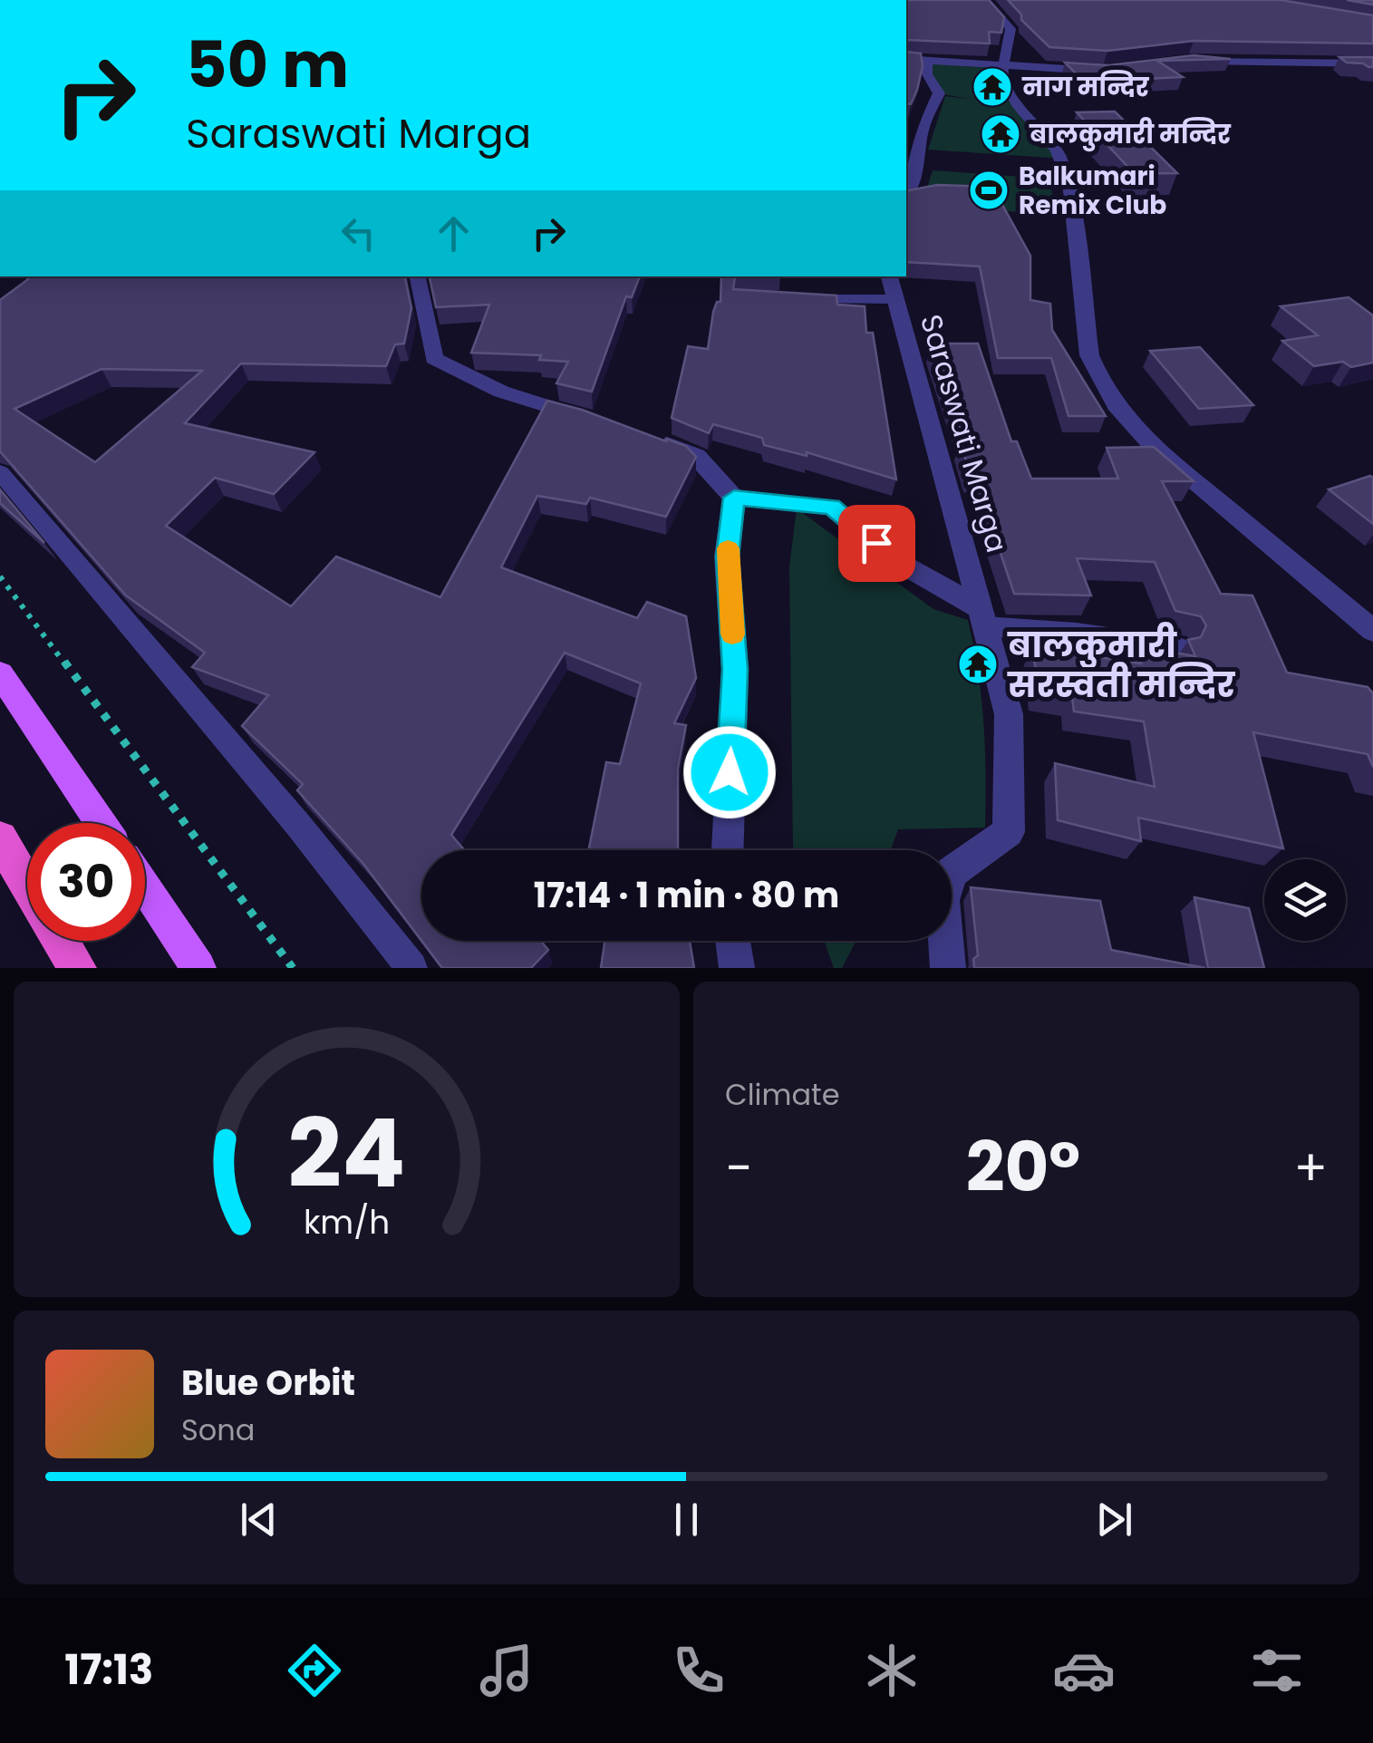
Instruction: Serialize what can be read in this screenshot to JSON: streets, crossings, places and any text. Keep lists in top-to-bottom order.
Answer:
{
  "streets": {
    "street": ["Saraswati Marga"]
  },
  "places": {
    "temple": ["नाग मन्दिर", "बालकुमारी मन्दिर", "बालकुमारी सरस्वती मन्दिर"],
    "sports": ["Balkumari Remix Club"]
  },
  "page": {
    "turn": ["50 m", "Saraswati Marga"],
    "limit": "30",
    "trip": "17:14 · 1 min · 80 m",
    "tile": "Climate",
    "heat": ["−", "20°", "+"],
    "song": ["Blue Orbit", "Sona"],
    "tabs": "17:13",
    "gauge": ["24", "km/h"]
  }
}
